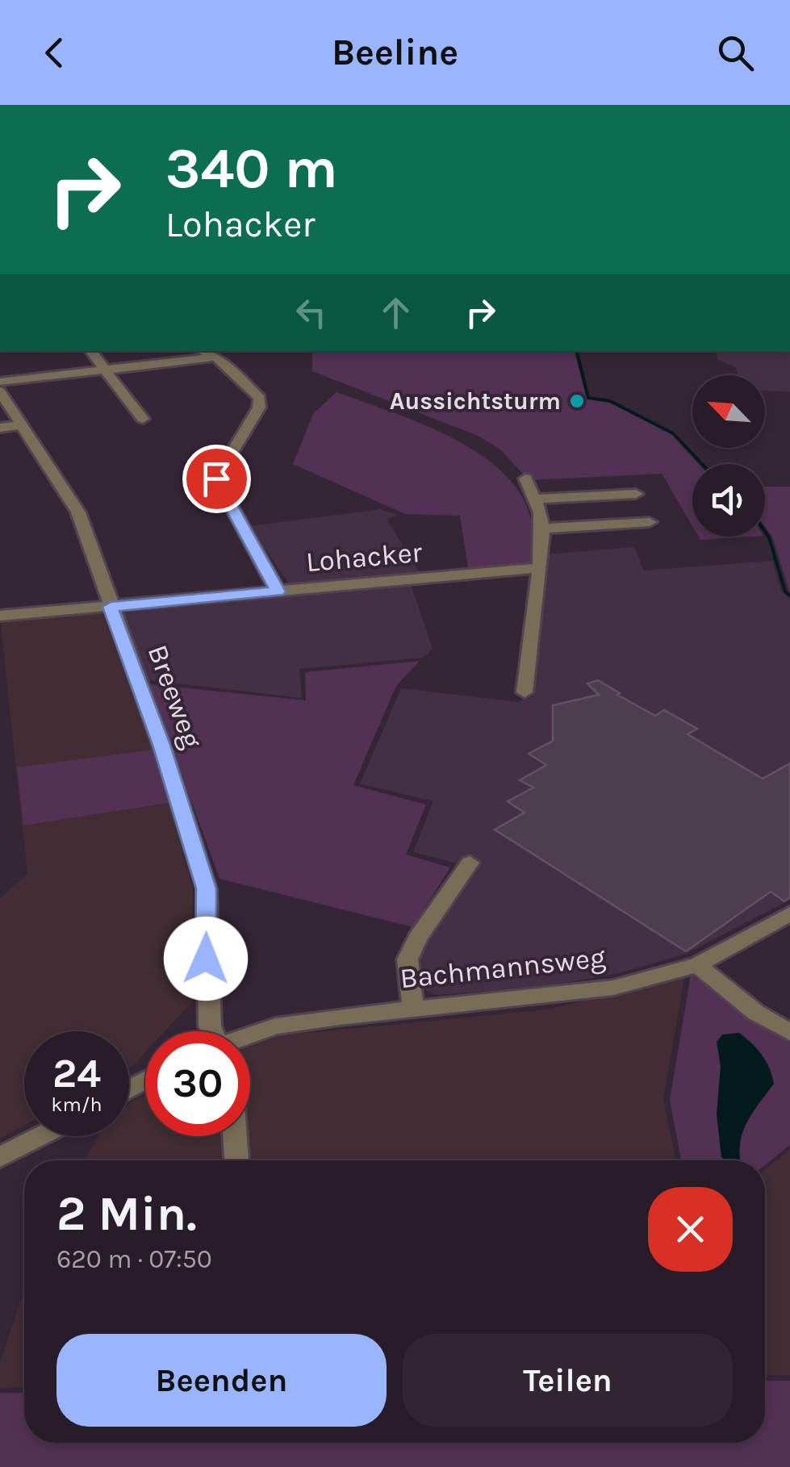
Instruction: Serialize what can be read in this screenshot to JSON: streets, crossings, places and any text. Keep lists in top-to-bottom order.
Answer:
{
  "streets": {
    "street": ["Lohacker", "Breeweg", "Bachmannsweg"]
  },
  "crossings": [
    ["Lohacker", "Breeweg"]
  ],
  "places": ["Aussichtsturm"],
  "north": "top left",
  "page": {
    "header": "Beeline",
    "turn": ["340 m", "Lohacker"],
    "speed": "24 km/h",
    "limit": "30",
    "heading": ["2 Min.", "620 m · 07:50"],
    "buttons": ["Beenden", "Teilen"]
  }
}
